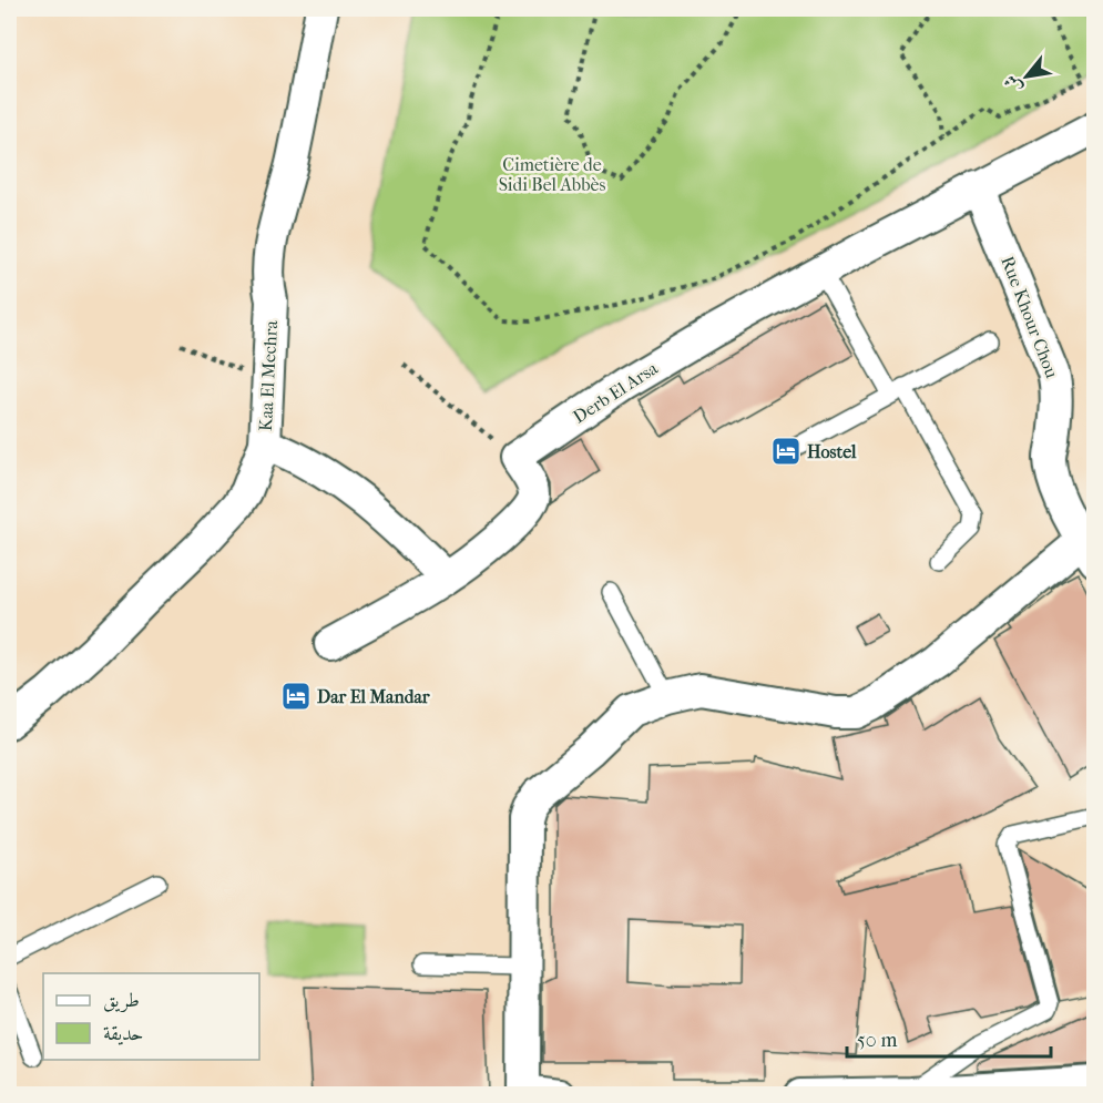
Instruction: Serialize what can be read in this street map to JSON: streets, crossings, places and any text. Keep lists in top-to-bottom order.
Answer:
{
  "streets": {
    "street": ["Rue Khour Chou", "Kaa El Mechra", "Derb El Arsa"]
  },
  "crossings": [
    ["Rue Khour Chou", "Derb El Arsa"]
  ],
  "parks": ["Cimetière de Sidi Bel Abbès"],
  "places": {
    "hotel": ["Hostel", "Dar El Mandar"]
  },
  "legend": ["طريق", "حديقة"],
  "scale_bar": "50 m",
  "north": "bottom left"
}
